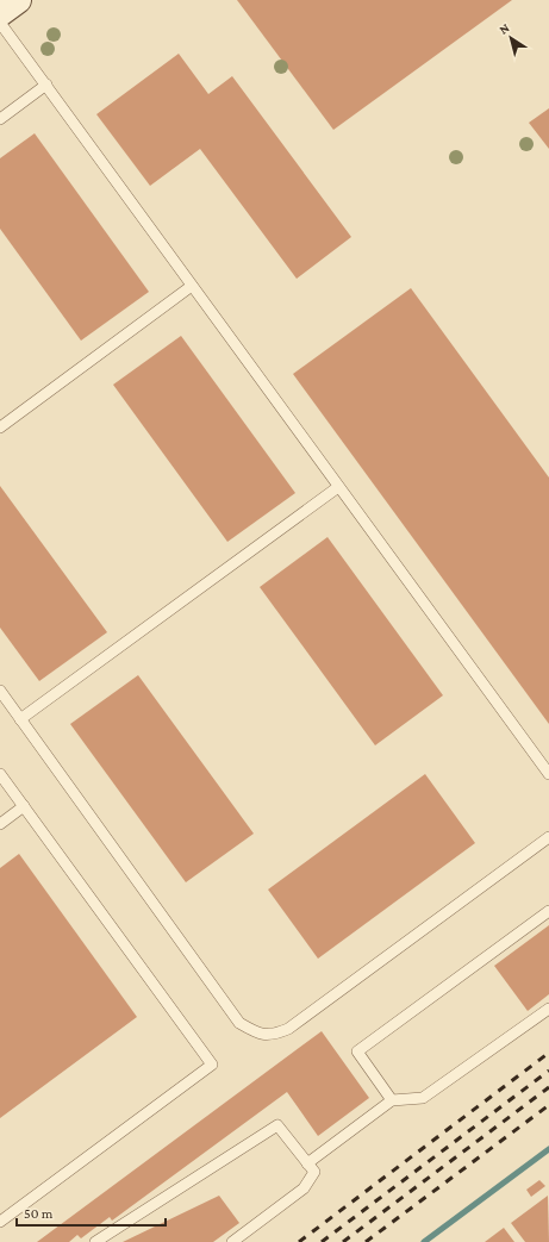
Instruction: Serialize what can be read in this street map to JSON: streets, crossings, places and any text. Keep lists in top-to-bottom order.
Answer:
{
  "scale_bar": "50 m",
  "north": "top left"
}
